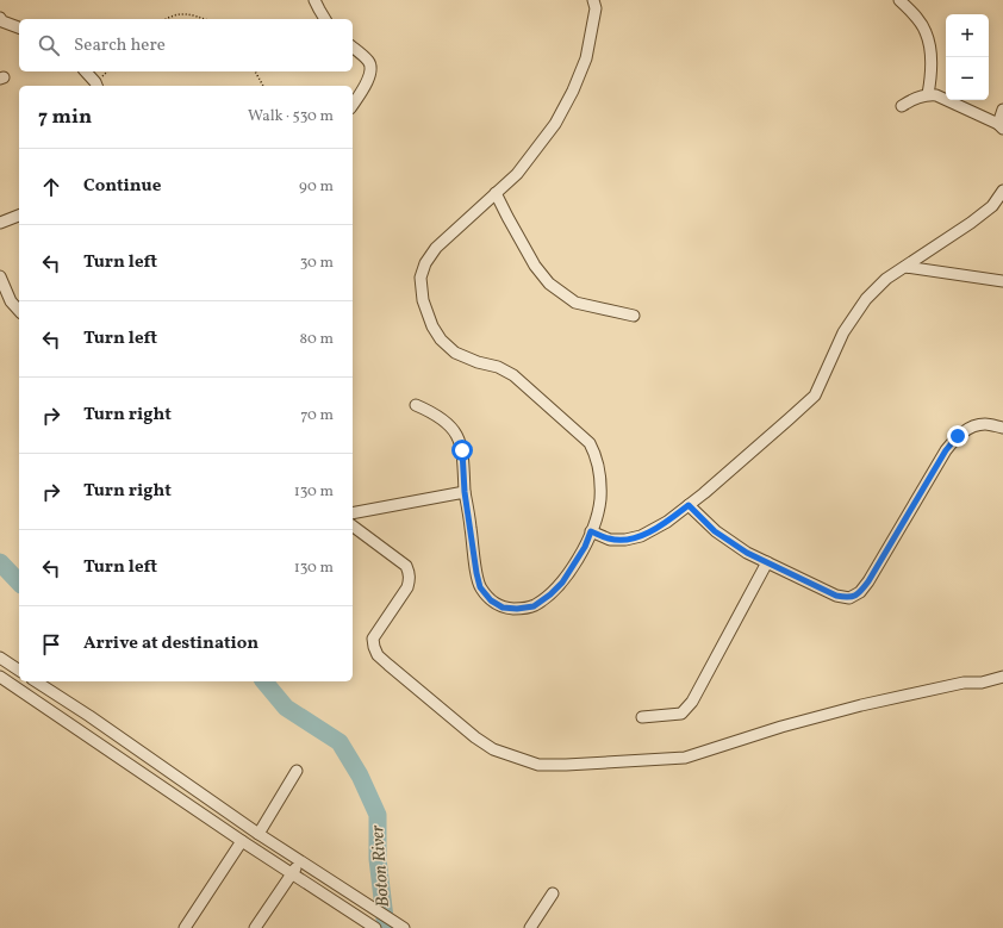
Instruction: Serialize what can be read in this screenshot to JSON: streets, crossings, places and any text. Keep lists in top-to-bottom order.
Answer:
{
  "water": ["Boton River"],
  "page": {
    "map_buttons": ["+", "−"],
    "search": "Search here",
    "heading": ["7 min", "Walk · 530 m"],
    "list": [
      ["Continue", "90 m"],
      ["Turn left", "30 m"],
      ["Turn left", "80 m"],
      ["Turn right", "70 m"],
      ["Turn right", "130 m"],
      ["Turn left", "130 m"],
      "Arrive at destination"
    ]
  }
}
